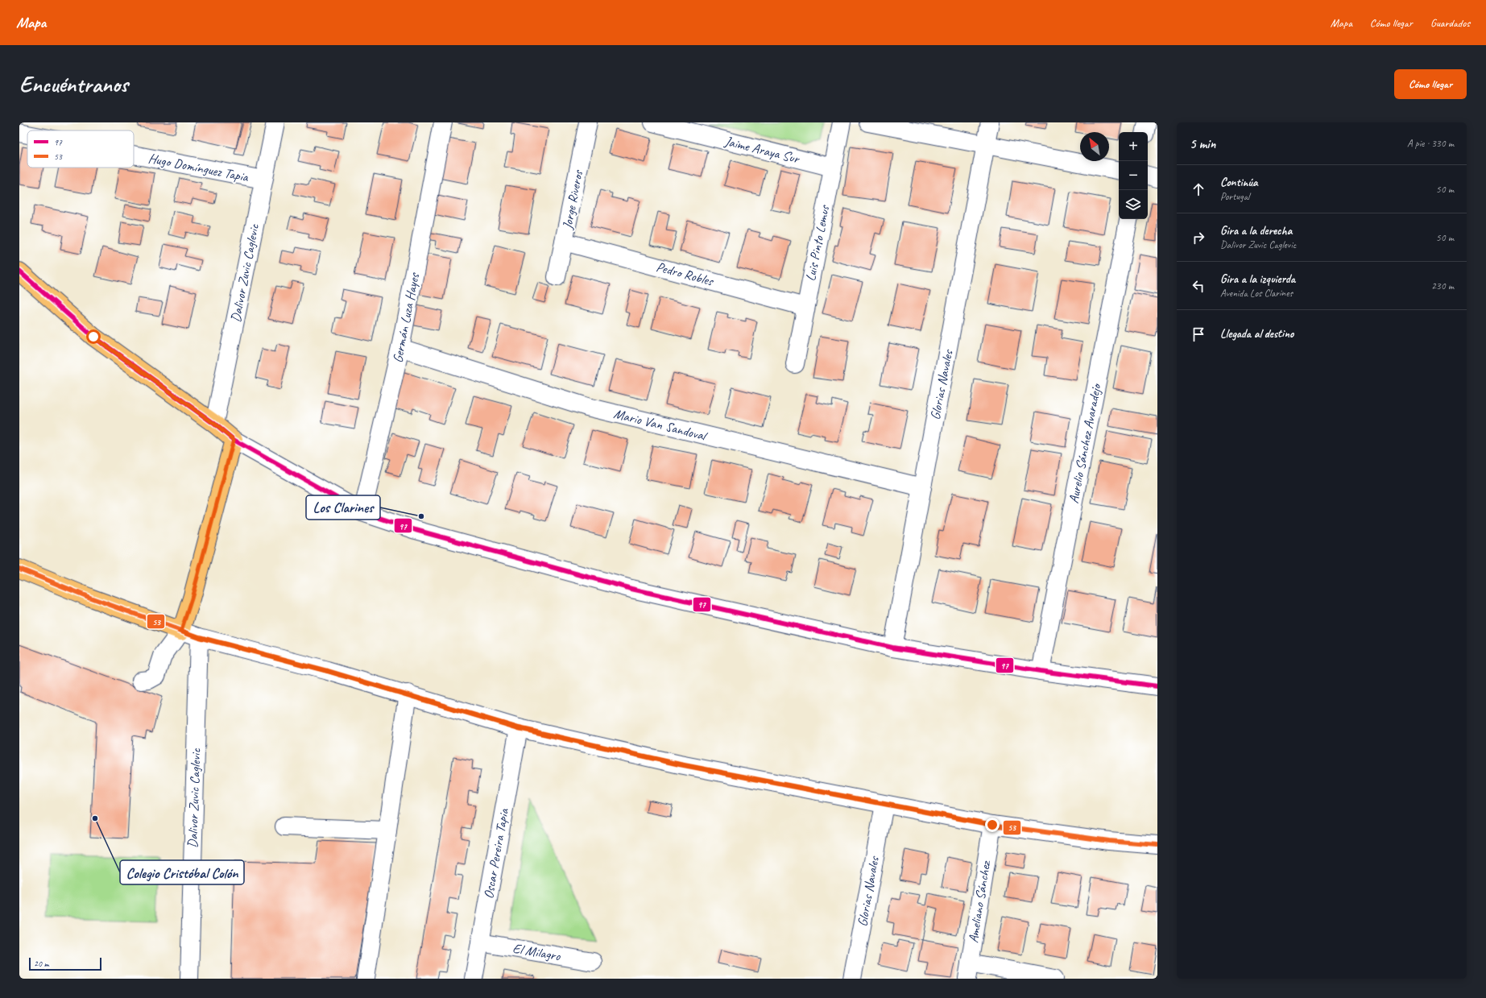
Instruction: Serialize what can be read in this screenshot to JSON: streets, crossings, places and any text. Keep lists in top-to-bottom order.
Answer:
{
  "streets": {
    "street": [
      "Jaime Araya Sur",
      "Hugo Domínguez Tapia",
      "Jorge Riveros",
      "Luis Pinto Lemus",
      "Dalivor Zuvic Caglevic",
      "Pedro Robles",
      "Germán Luza Hayes",
      "Glorias Navales",
      "Mario Van Sandoval",
      "Aurelio Sánchez Avaradejo",
      "Oscar Pereira Tapia",
      "Ameliano Sánchez",
      "El Milagro"
    ]
  },
  "crossings": [
    ["Jaime Araya Sur", "Luis Pinto Lemus"],
    ["Hugo Domínguez Tapia", "Dalivor Zuvic Caglevic"],
    ["Jorge Riveros", "Pedro Robles"],
    ["Luis Pinto Lemus", "Pedro Robles"],
    ["Germán Luza Hayes", "Mario Van Sandoval"],
    ["Glorias Navales", "Mario Van Sandoval"],
    ["Oscar Pereira Tapia", "El Milagro"]
  ],
  "places": ["Los Clarines", "Colegio Cristóbal Colón"],
  "lines": ["transit line 97", "transit line 53"],
  "legend": ["97", "53"],
  "scale_bar": "20 m",
  "north": "top left",
  "page": {
    "header": "Mapa",
    "nav": ["Mapa", "Cómo llegar", "Guardados"],
    "buttons": "Cómo llegar",
    "title": "Encuéntranos",
    "heading": ["5 min", "A pie · 330 m"],
    "map_buttons": ["+", "−"],
    "list": [
      ["Continúa", "Portugal", "50 m"],
      ["Gira a la derecha", "Dalivor Zuvic Caglevic", "50 m"],
      ["Gira a la izquierda", "Avenida Los Clarines", "230 m"],
      "Llegada al destino"
    ],
    "scale": "20 m"
  }
}
